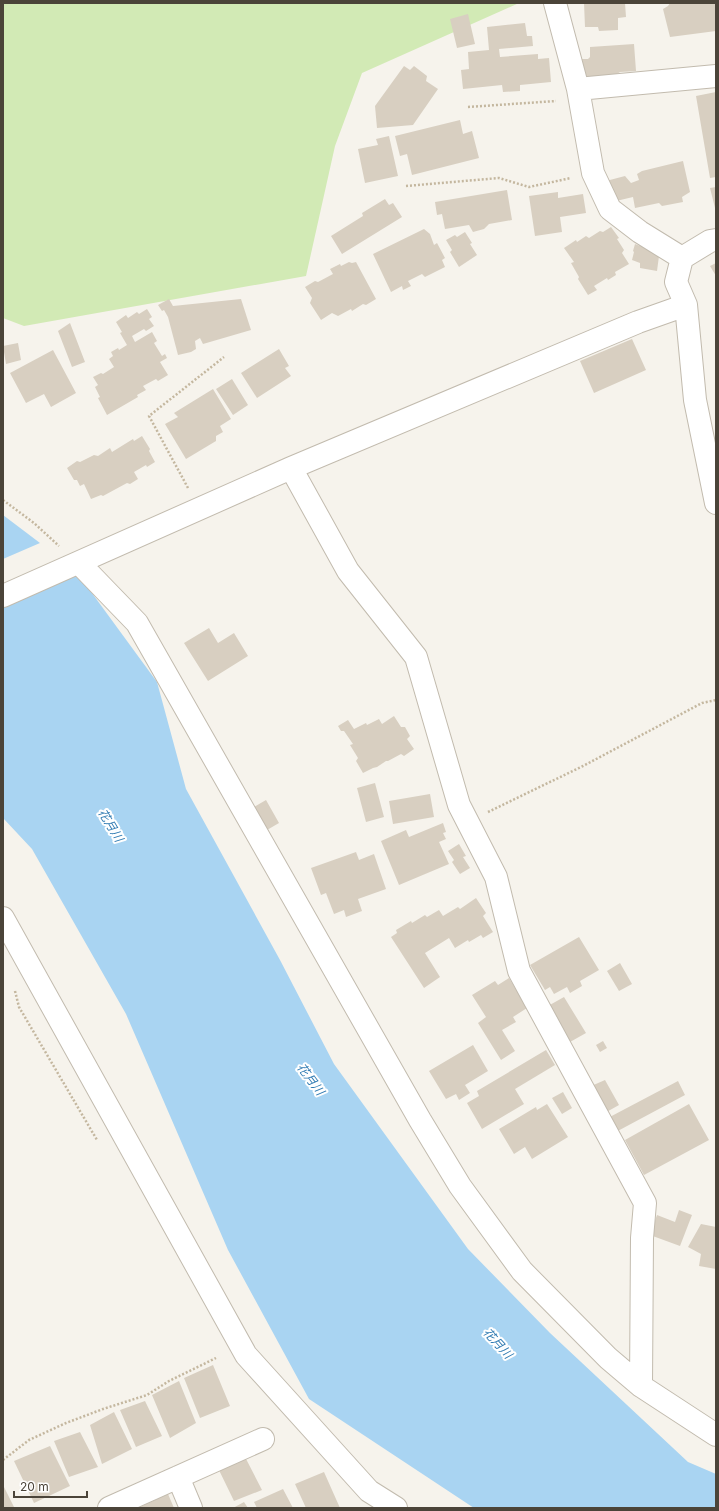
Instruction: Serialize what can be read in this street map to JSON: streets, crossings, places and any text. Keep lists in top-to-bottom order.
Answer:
{
  "water": ["花月川"],
  "scale_bar": "20 m"
}
